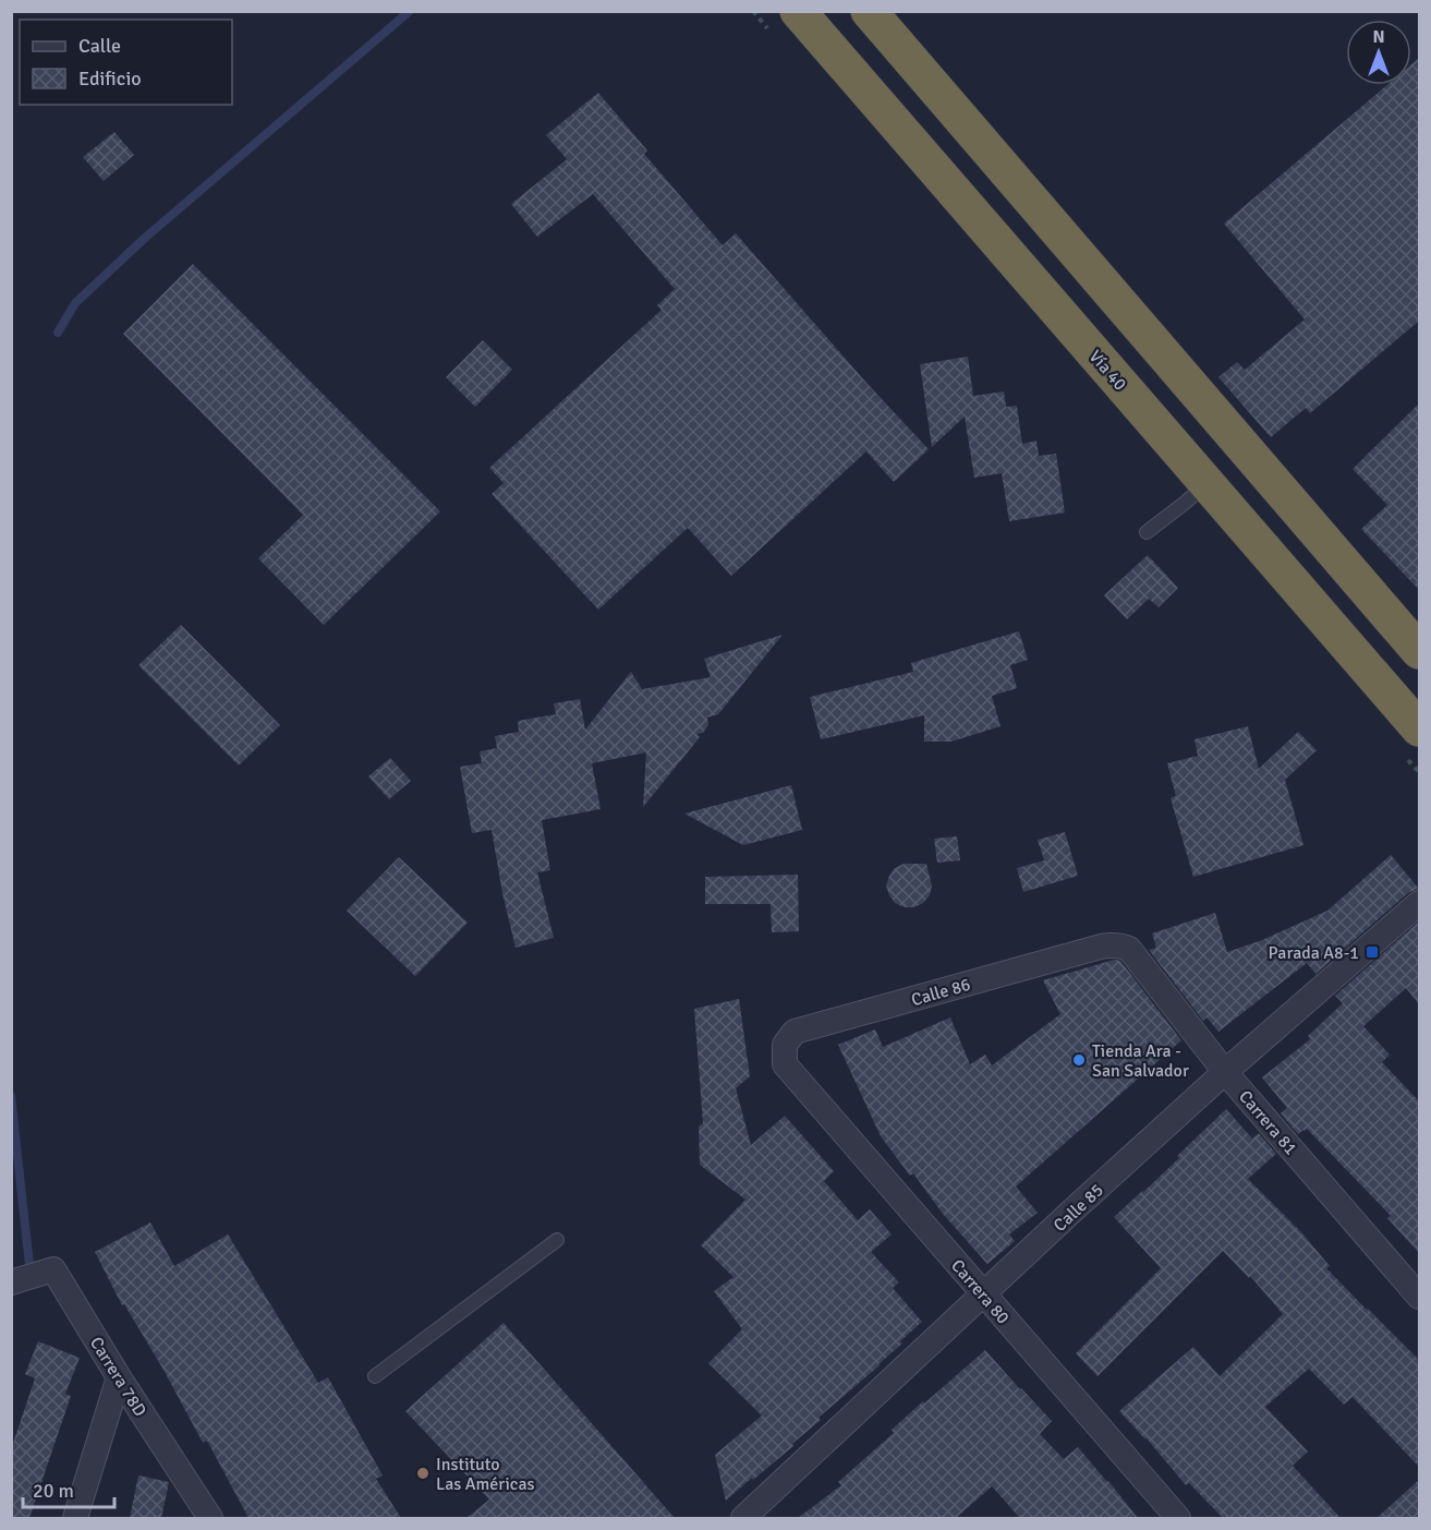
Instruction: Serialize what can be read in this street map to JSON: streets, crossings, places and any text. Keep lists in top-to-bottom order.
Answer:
{
  "streets": {
    "highway": ["Vía 40"],
    "street": [
      "Calle 86",
      "Carrera 81",
      "Calle 85",
      "Carrera 80",
      "Carrera 78D"
    ]
  },
  "crossings": [
    ["Calle 86", "Carrera 81"],
    ["Calle 86", "Carrera 80"],
    ["Carrera 81", "Calle 85"],
    ["Calle 85", "Carrera 80"]
  ],
  "places": {
    "transit": ["Parada A8-1"],
    "other": ["Tienda Ara - San Salvador", "Instituto Las Américas"]
  },
  "legend": ["Calle", "Edificio"],
  "scale_bar": "20 m",
  "north": "top"
}
